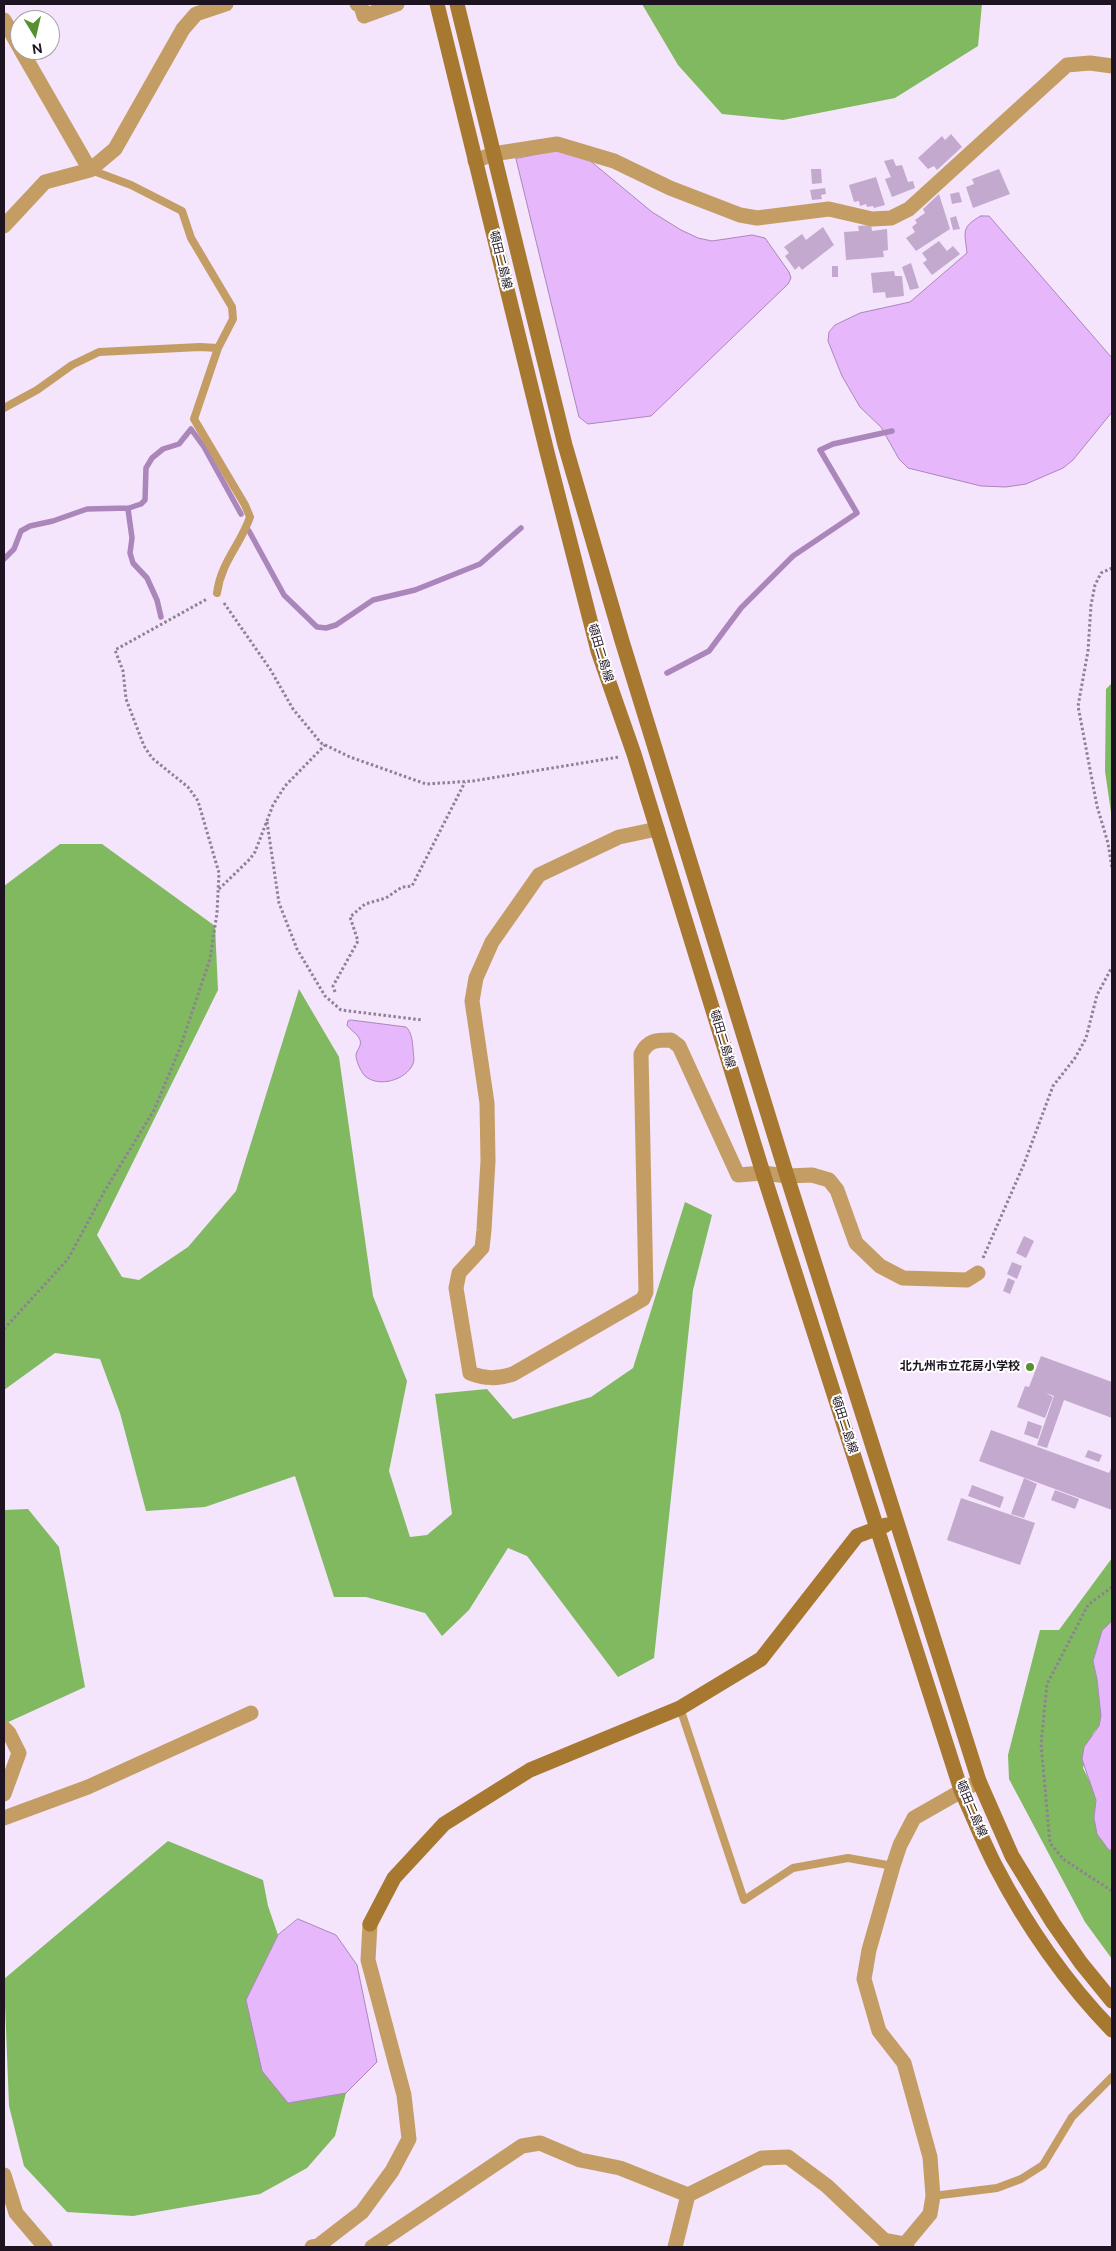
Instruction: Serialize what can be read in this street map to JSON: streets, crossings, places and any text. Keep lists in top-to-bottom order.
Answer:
{
  "streets": {
    "main road": ["頓田二島線"]
  },
  "places": ["北九州市立花房小学校"],
  "north": "bottom"
}
